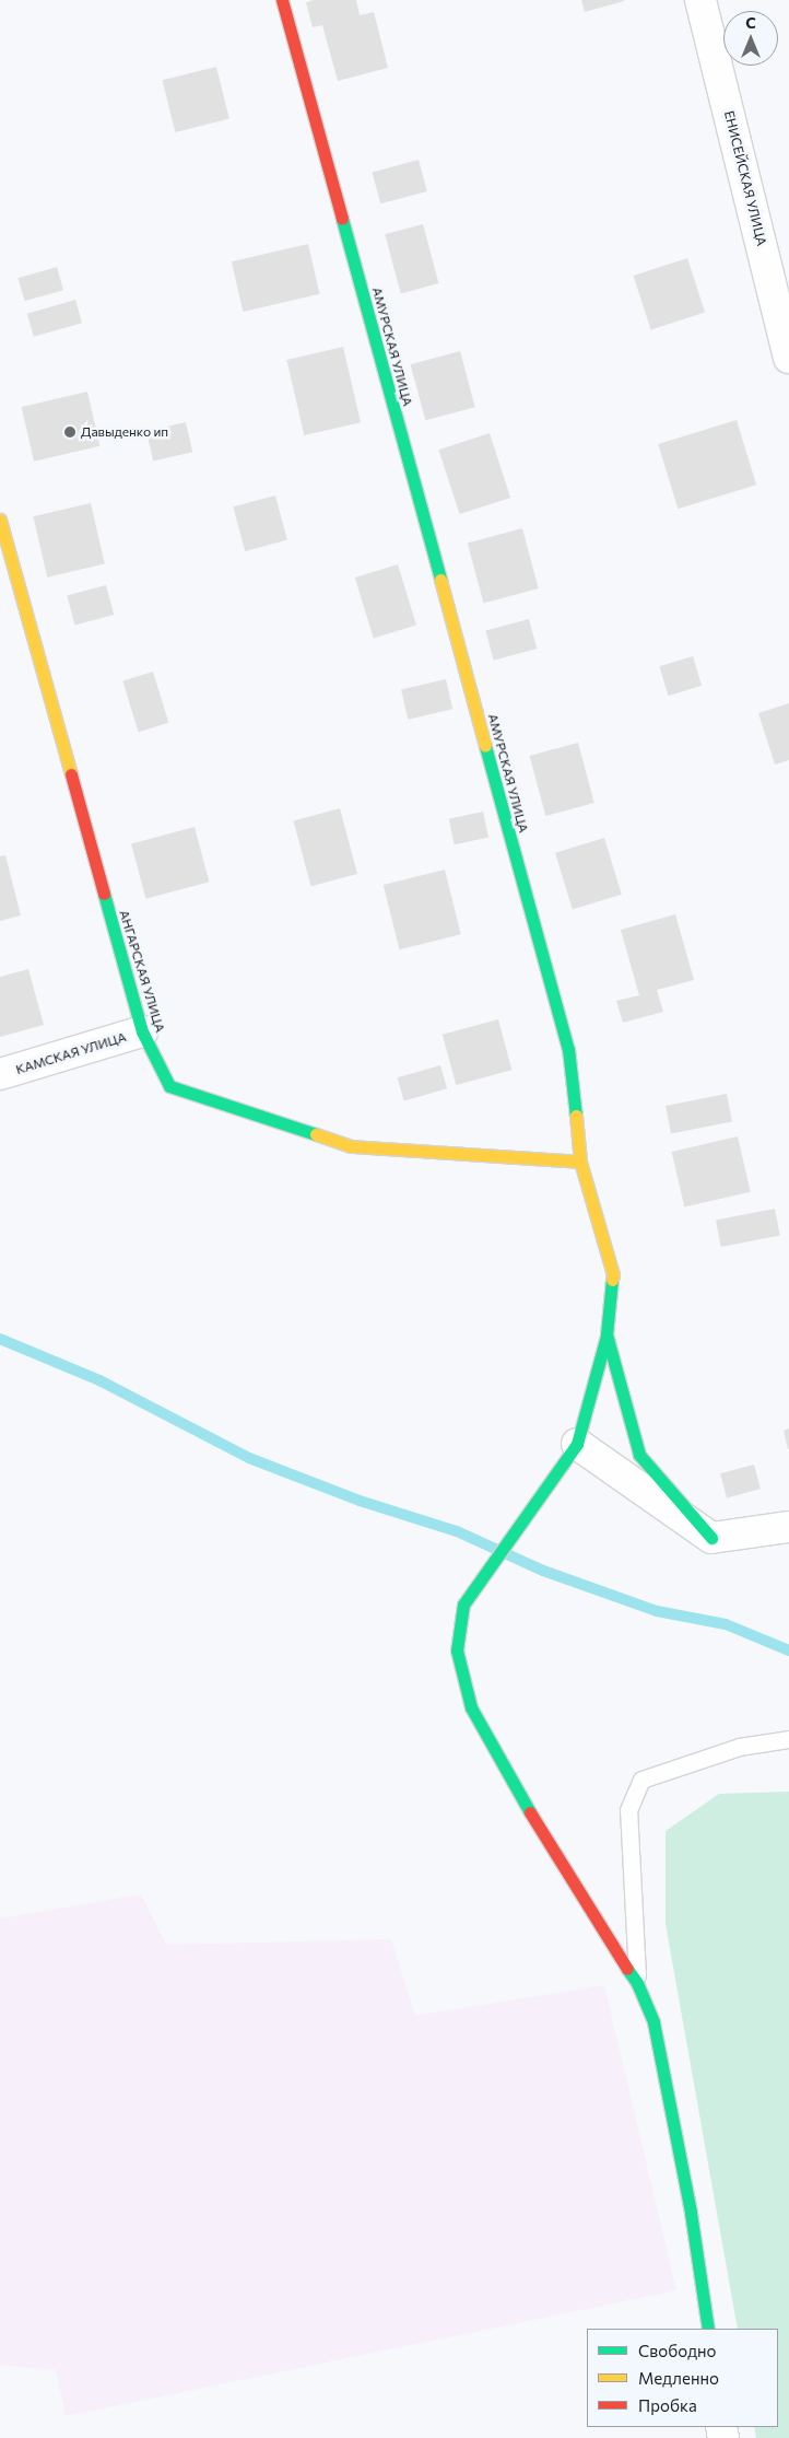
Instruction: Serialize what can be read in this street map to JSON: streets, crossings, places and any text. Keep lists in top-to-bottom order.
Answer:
{
  "streets": {
    "street": [
      "ЕНИСЕЙСКАЯ УЛИЦА",
      "АМУРСКАЯ УЛИЦА",
      "АНГАРСКАЯ УЛИЦА",
      "КАМСКАЯ УЛИЦА"
    ]
  },
  "crossings": [
    ["АМУРСКАЯ УЛИЦА", "АНГАРСКАЯ УЛИЦА"],
    ["АНГАРСКАЯ УЛИЦА", "КАМСКАЯ УЛИЦА"]
  ],
  "places": ["Давыденко ип"],
  "legend": ["Свободно", "Медленно", "Пробка"],
  "north": "top"
}
